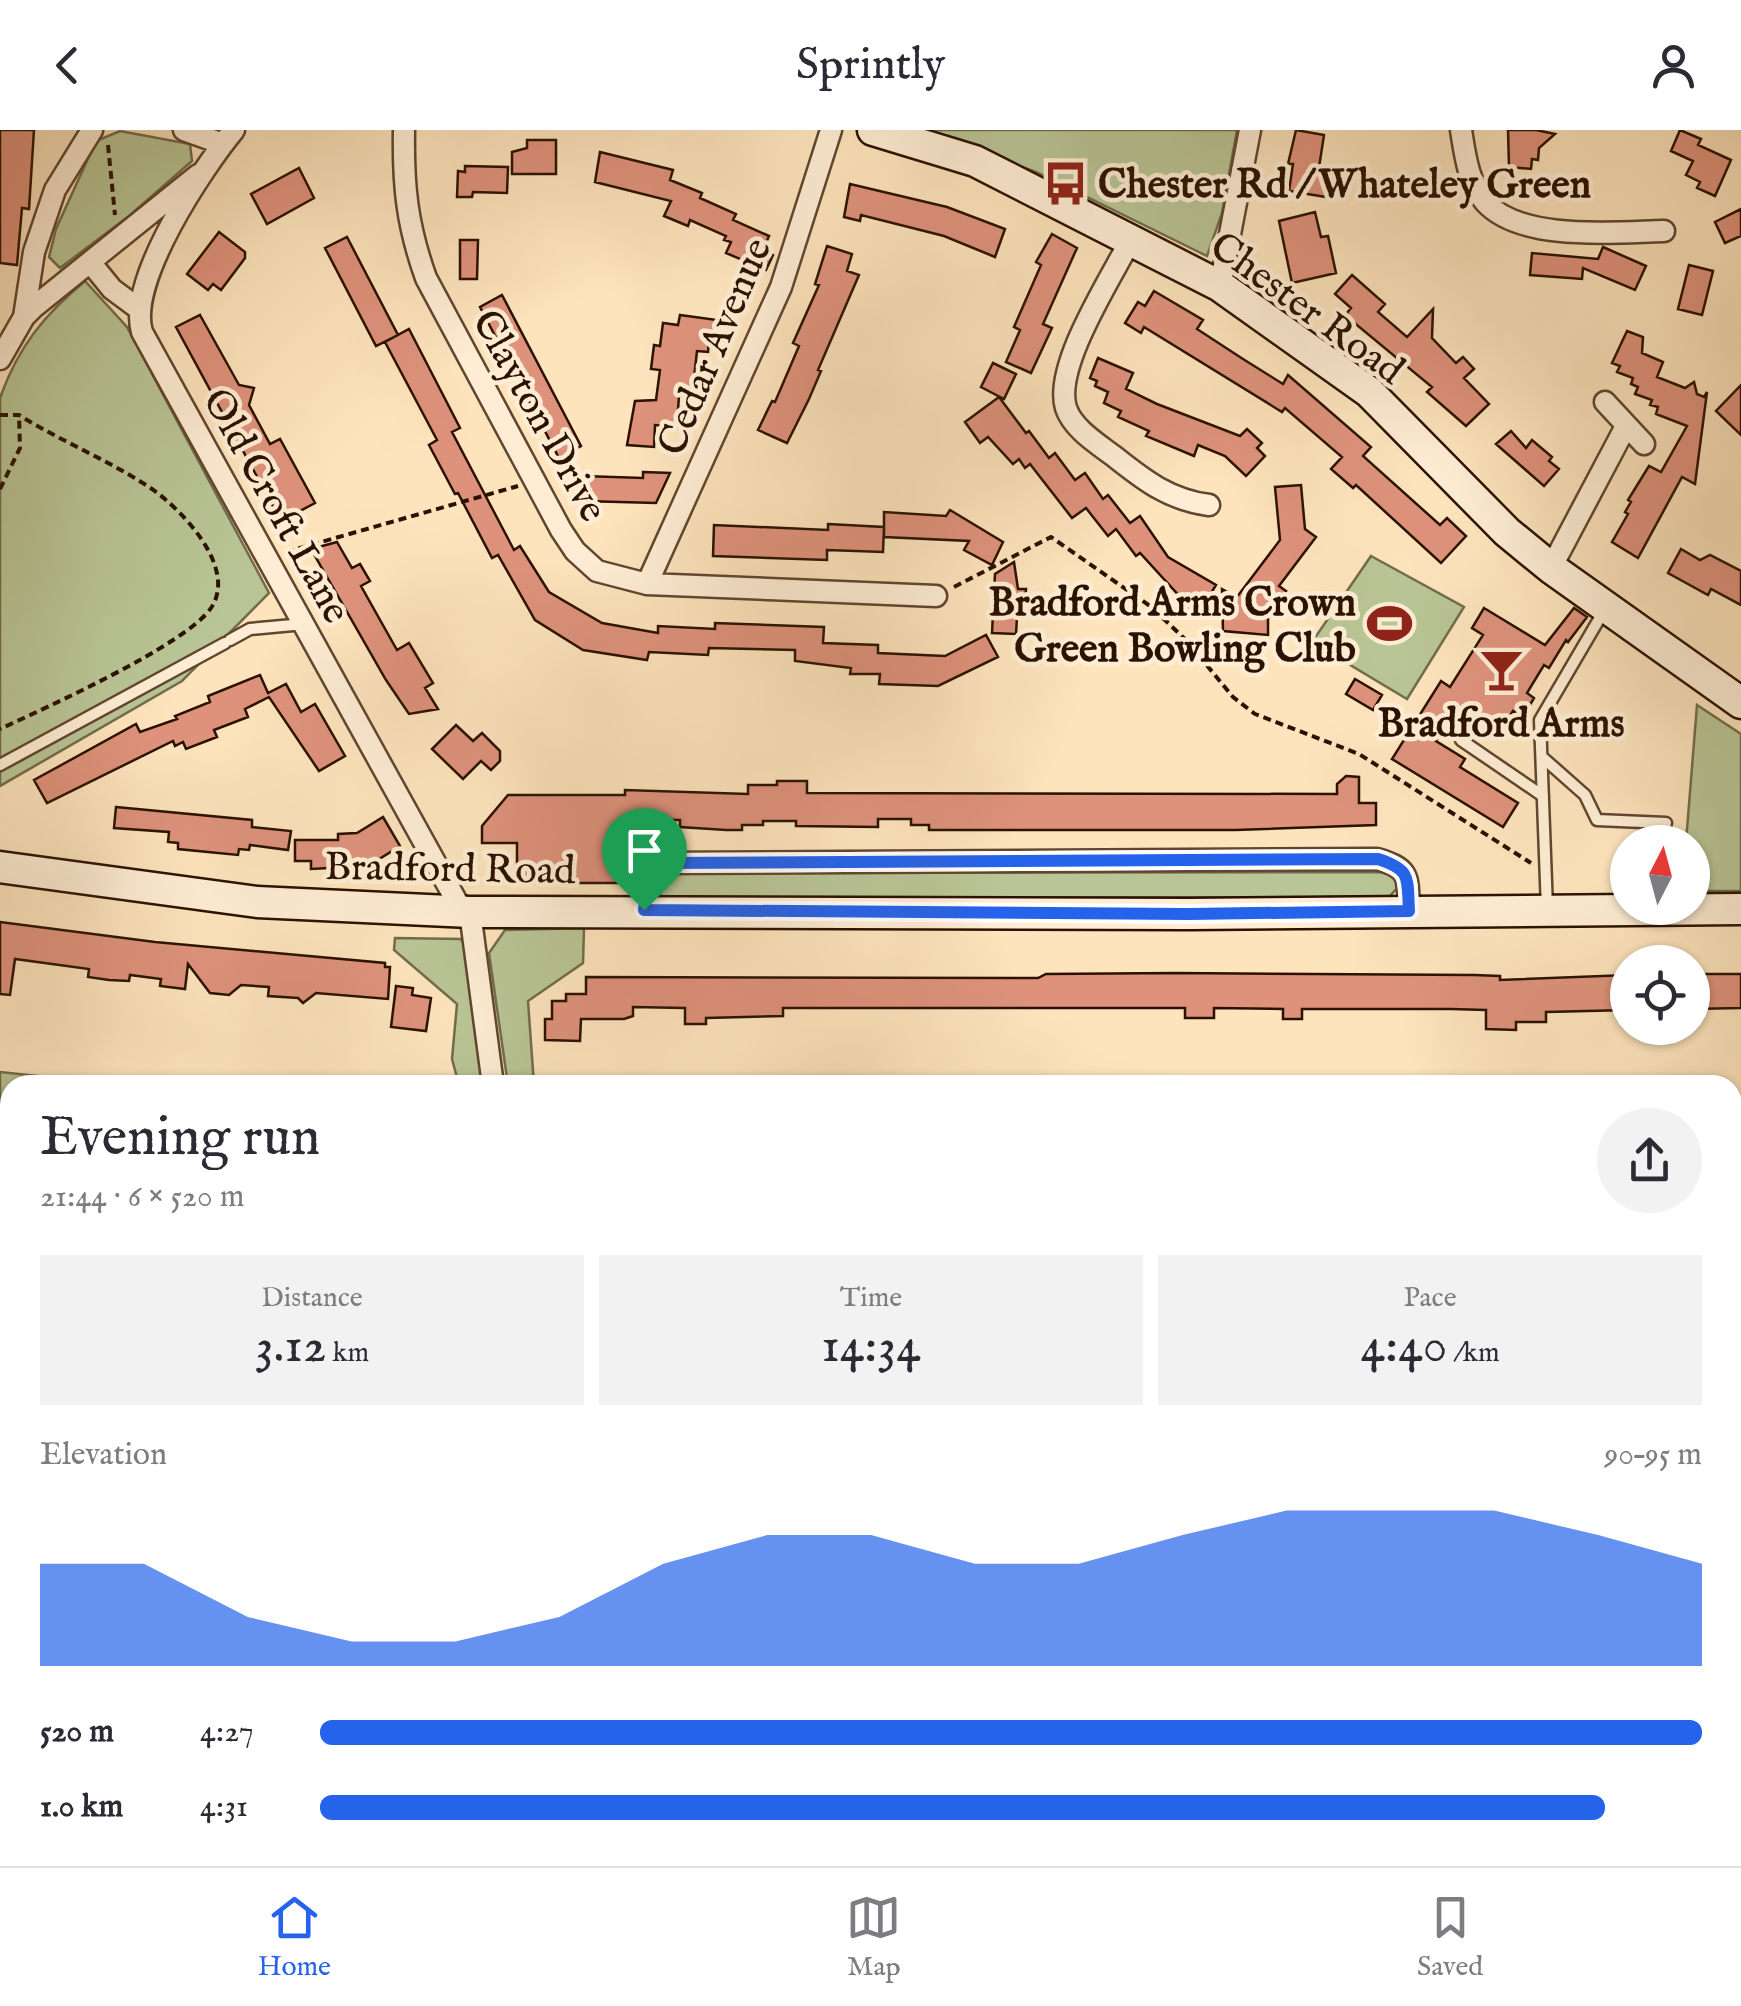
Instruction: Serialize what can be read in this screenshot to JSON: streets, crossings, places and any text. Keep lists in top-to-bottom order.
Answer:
{
  "streets": {
    "main road": ["Chester Road", "Bradford Road"],
    "street": ["Cedar Avenue", "Clayton Drive", "Old Croft Lane"]
  },
  "crossings": [
    ["Cedar Avenue", "Clayton Drive"],
    ["Old Croft Lane", "Bradford Road"]
  ],
  "places": {
    "bus stop": ["Chester Rd / Whateley Green"],
    "sports": ["Bradford Arms Crown Green Bowling Club"],
    "bar": ["Bradford Arms"]
  },
  "north": "top",
  "page": {
    "header": "Sprintly",
    "heading": ["Evening run", "21:44 · 6 × 520 m"],
    "stats": [
      ["Distance", "3.12 km"],
      ["Time", "14:34"],
      ["Pace", "4:40 /km"]
    ],
    "chart": ["Elevation", "90–95 m"],
    "list": [
      {
        "name": "520 m",
        "note": "4:27"
      },
      {
        "name": "1.0 km",
        "note": "4:31"
      }
    ],
    "tabs": ["Home", "Map", "Saved"]
  }
}
